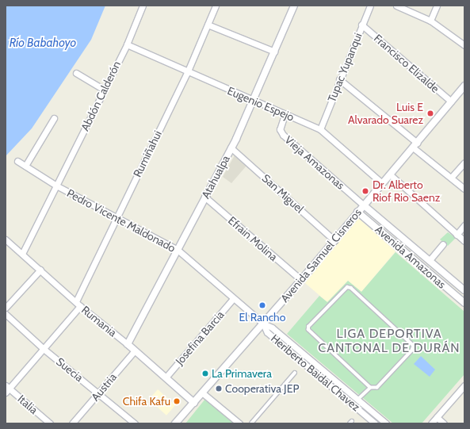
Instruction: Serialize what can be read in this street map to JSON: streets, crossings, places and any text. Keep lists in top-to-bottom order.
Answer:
{
  "streets": {
    "street": [
      "Francisco Elizalde",
      "Tupac Yupanqui",
      "Abdón Calderón",
      "Eugenio Espejo",
      "Rumiñahui",
      "Vieja Amazonas",
      "Atahualpa",
      "San Miguel",
      "Pedro Vicente Maldonado",
      "Efrain Molina",
      "Avenida Samuel Cisneros",
      "Avenida Amazonas",
      "Rumania",
      "Josefina Barcia",
      "Suecia",
      "Heriberto Baidal Chavez",
      "Austria",
      "Italia"
    ]
  },
  "crossings": [
    ["Francisco Elizalde", "Tupac Yupanqui"],
    ["Francisco Elizalde", "Avenida Samuel Cisneros"],
    ["Tupac Yupanqui", "Eugenio Espejo"],
    ["Abdón Calderón", "Eugenio Espejo"],
    ["Abdón Calderón", "Pedro Vicente Maldonado"],
    ["Abdón Calderón", "Rumania"],
    ["Eugenio Espejo", "Rumiñahui"],
    ["Eugenio Espejo", "Vieja Amazonas"],
    ["Eugenio Espejo", "Atahualpa"],
    ["Eugenio Espejo", "Avenida Samuel Cisneros"],
    ["Rumiñahui", "Pedro Vicente Maldonado"],
    ["Rumiñahui", "Rumania"],
    ["Vieja Amazonas", "Avenida Samuel Cisneros"],
    ["Vieja Amazonas", "Avenida Amazonas"],
    ["Atahualpa", "San Miguel"],
    ["Atahualpa", "Pedro Vicente Maldonado"],
    ["Atahualpa", "Efrain Molina"],
    ["Atahualpa", "Rumania"],
    ["San Miguel", "Avenida Samuel Cisneros"],
    ["Pedro Vicente Maldonado", "Avenida Samuel Cisneros"],
    ["Pedro Vicente Maldonado", "Josefina Barcia"],
    ["Pedro Vicente Maldonado", "Heriberto Baidal Chavez"],
    ["Efrain Molina", "Avenida Samuel Cisneros"],
    ["Avenida Samuel Cisneros", "Avenida Amazonas"],
    ["Avenida Samuel Cisneros", "Rumania"],
    ["Avenida Samuel Cisneros", "Heriberto Baidal Chavez"],
    ["Rumania", "Josefina Barcia"],
    ["Rumania", "Austria"],
    ["Suecia", "Austria"]
  ],
  "districts": ["LIGA DEPORTIVA CANTONAL DE DURÁN"],
  "water": ["Río Babahoyo"],
  "places": [
    "Luis E Alvarado Suarez",
    "Dr. Alberto Riof Rio Saenz",
    "El Rancho",
    "La Primavera",
    "Cooperativa JEP",
    "Chifa Kafu"
  ]
}
